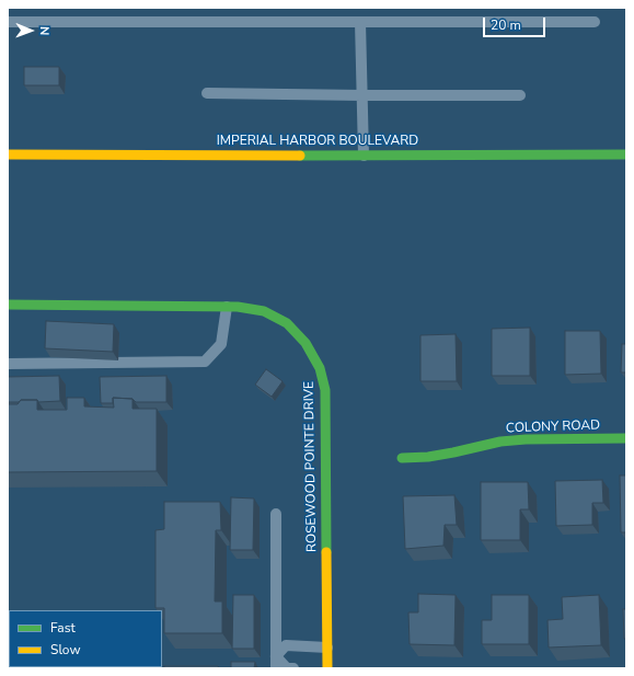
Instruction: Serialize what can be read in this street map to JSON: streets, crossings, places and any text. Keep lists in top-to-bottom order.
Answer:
{
  "streets": {
    "street": ["IMPERIAL HARBOR BOULEVARD", "COLONY ROAD", "ROSEWOOD POINTE DRIVE"]
  },
  "legend": ["Fast", "Slow"],
  "scale_bar": "20 m",
  "north": "right"
}
